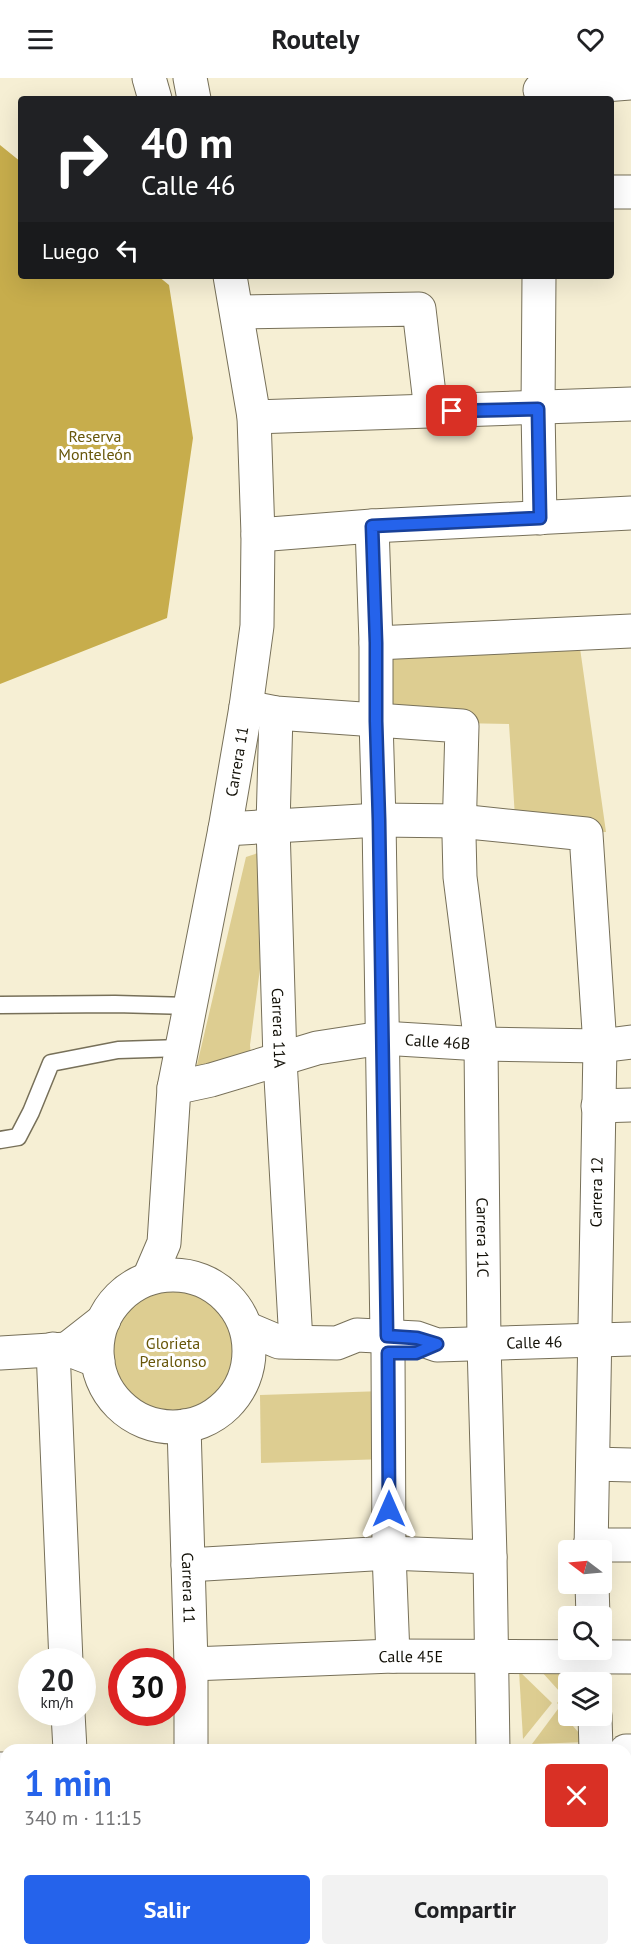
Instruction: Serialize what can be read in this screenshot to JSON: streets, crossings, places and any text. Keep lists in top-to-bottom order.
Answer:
{
  "streets": {
    "street": [
      "Carrera 11",
      "Carrera 11A",
      "Calle 46B",
      "Carrera 12",
      "Carrera 11C",
      "Calle 46",
      "Calle 45E"
    ]
  },
  "crossings": [
    ["Carrera 11", "Carrera 11A"],
    ["Carrera 11", "Calle 46B"],
    ["Carrera 11", "Calle 46"],
    ["Carrera 11", "Calle 45E"],
    ["Carrera 11A", "Calle 46B"],
    ["Carrera 11A", "Calle 46"],
    ["Calle 46B", "Carrera 12"],
    ["Calle 46B", "Carrera 11C"],
    ["Carrera 12", "Carrera 11C"],
    ["Carrera 12", "Calle 46"],
    ["Carrera 11C", "Calle 46"],
    ["Carrera 11C", "Calle 45E"]
  ],
  "parks": ["Reserva Monteleón", "Glorieta Peralonso"],
  "north": "left",
  "page": {
    "header": "Routely",
    "turn": ["40 m", "Calle 46"],
    "then": "Luego",
    "speed": "20 km/h",
    "limit": "30",
    "heading": ["1 min", "340 m · 11:15"],
    "buttons": ["Salir", "Compartir"]
  }
}
